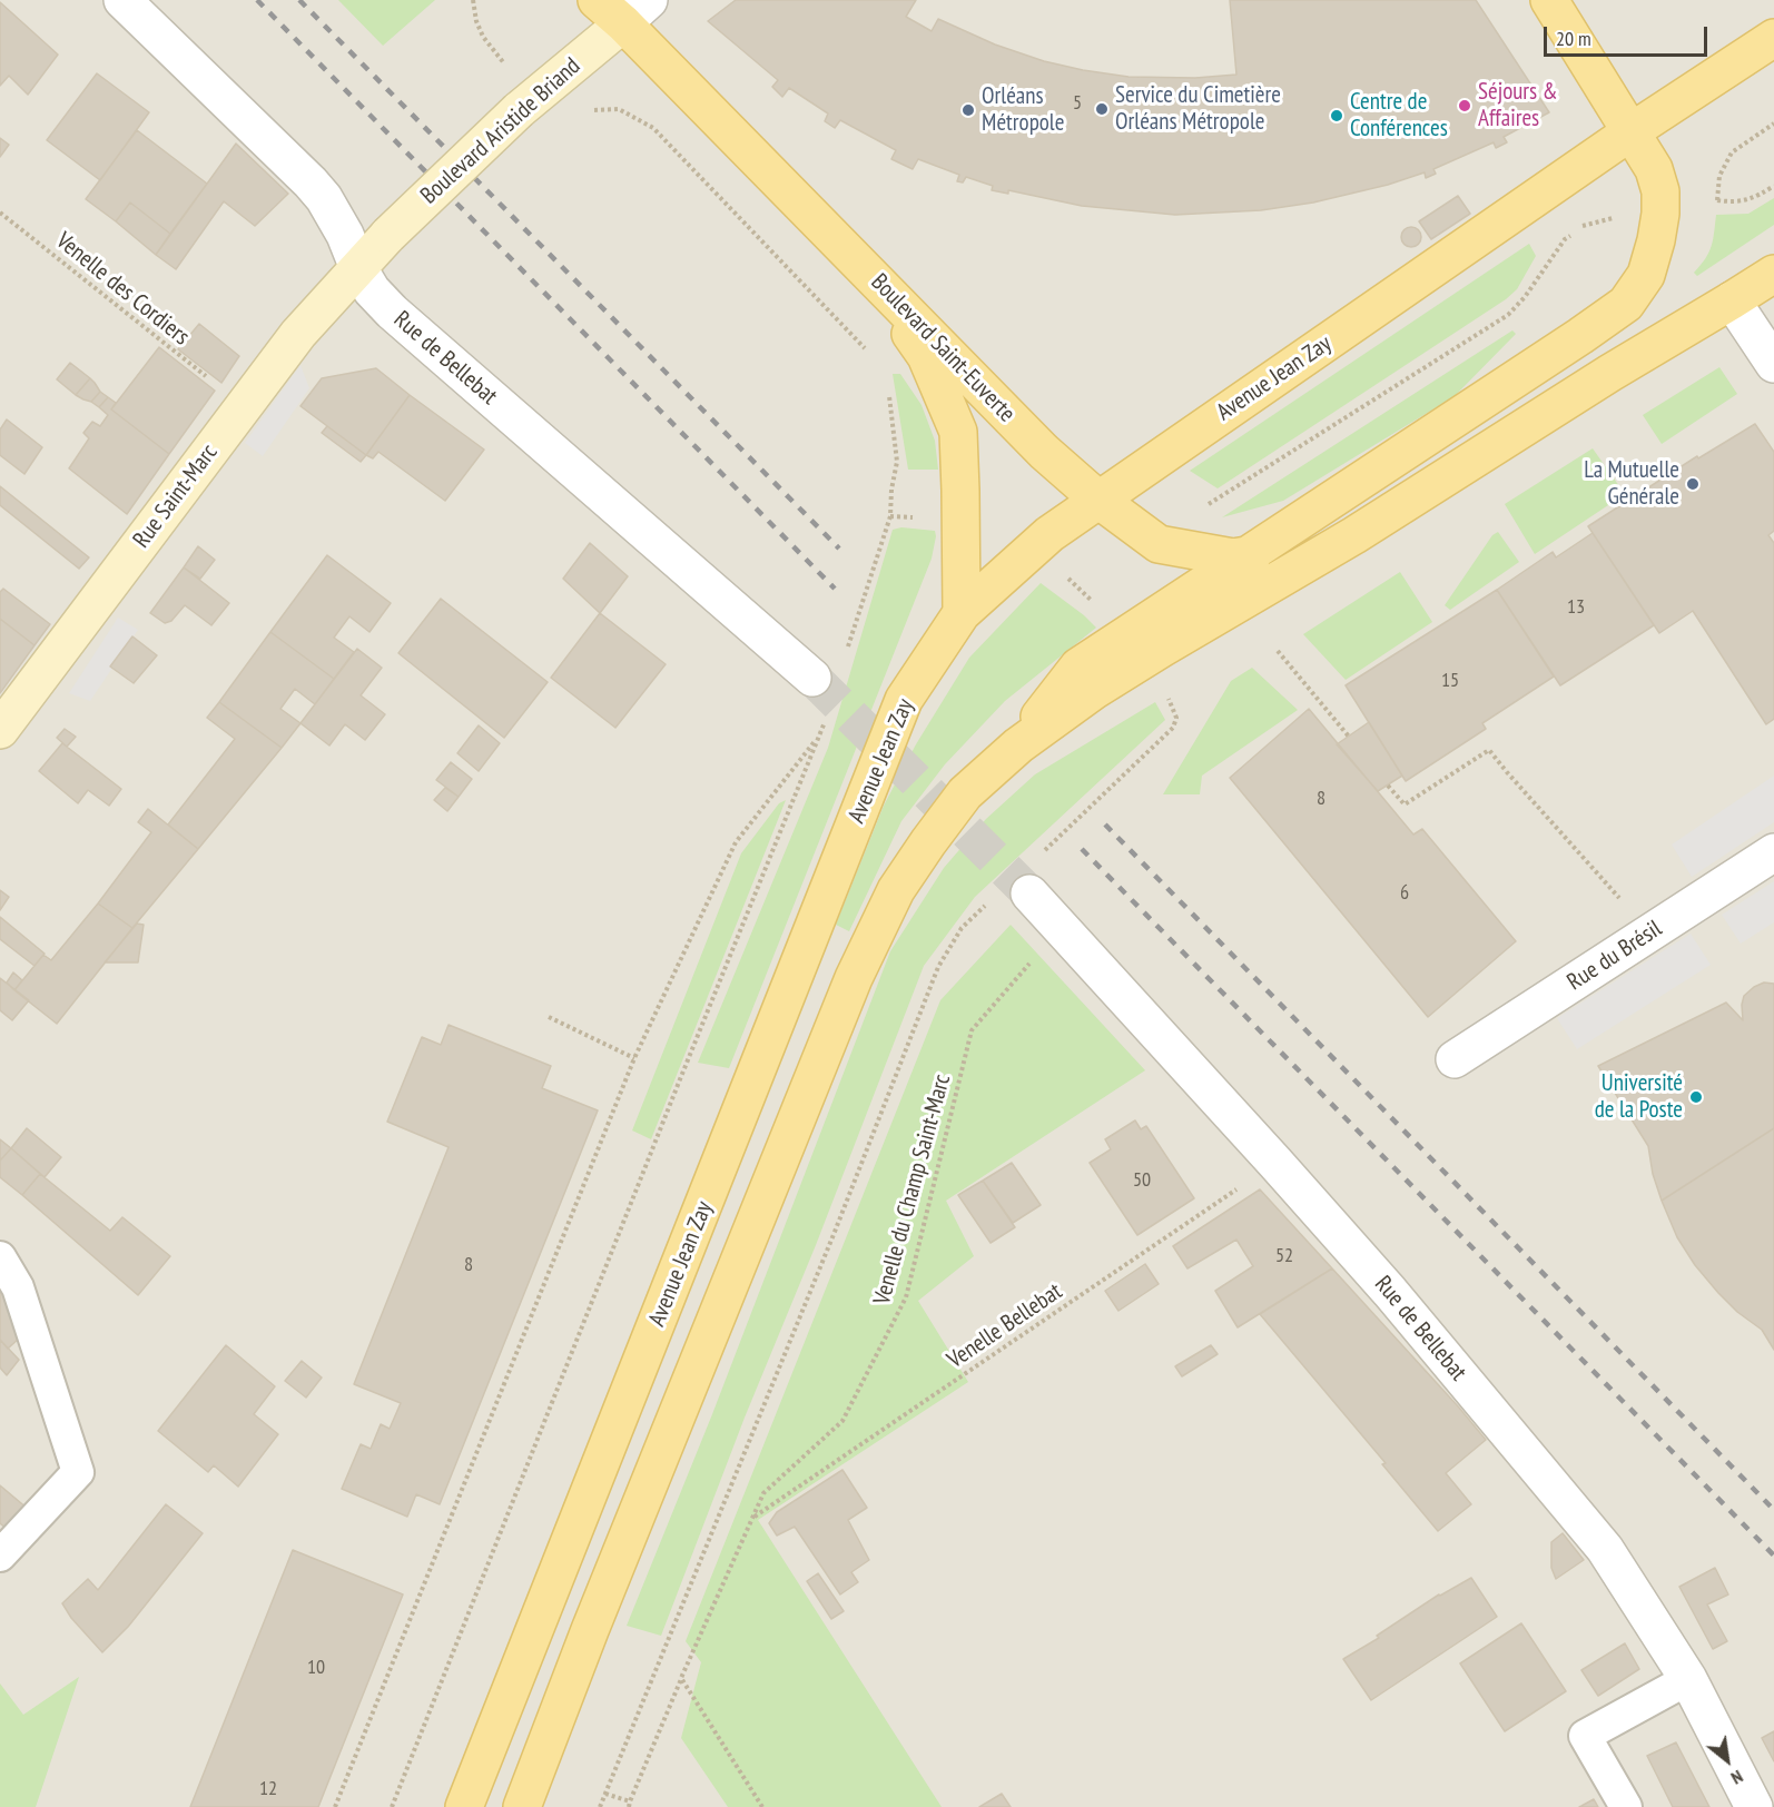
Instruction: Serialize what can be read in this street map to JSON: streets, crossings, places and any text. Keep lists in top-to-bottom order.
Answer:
{
  "streets": {
    "main road": ["Boulevard Saint-Euverte", "Avenue Jean Zay"],
    "street": [
      "Boulevard Aristide Briand",
      "Rue de Bellebat",
      "Rue Saint-Marc",
      "Rue du Brésil"
    ],
    "path": ["Venelle des Cordiers", "Venelle du Champ Saint-Marc", "Venelle Bellebat"]
  },
  "crossings": [
    ["Boulevard Aristide Briand", "Boulevard Saint-Euverte"],
    ["Boulevard Aristide Briand", "Rue de Bellebat"],
    ["Boulevard Aristide Briand", "Rue Saint-Marc"],
    ["Boulevard Saint-Euverte", "Avenue Jean Zay"],
    ["Rue de Bellebat", "Rue Saint-Marc"],
    ["Rue de Bellebat", "Venelle du Champ Saint-Marc"],
    ["Rue de Bellebat", "Venelle Bellebat"],
    ["Venelle du Champ Saint-Marc", "Venelle Bellebat"]
  ],
  "places": [
    "Séjours & Affaires",
    "Service du Cimetière Orléans Métropole",
    "Orléans Métropole",
    "Centre de Conférences",
    "La Mutuelle Générale",
    "Université de la Poste"
  ],
  "house_numbers": [
    "5",
    "13",
    "15",
    "8",
    "6",
    "50",
    "52",
    "8",
    "10",
    "12"
  ],
  "scale_bar": "20 m",
  "north": "bottom right"
}
